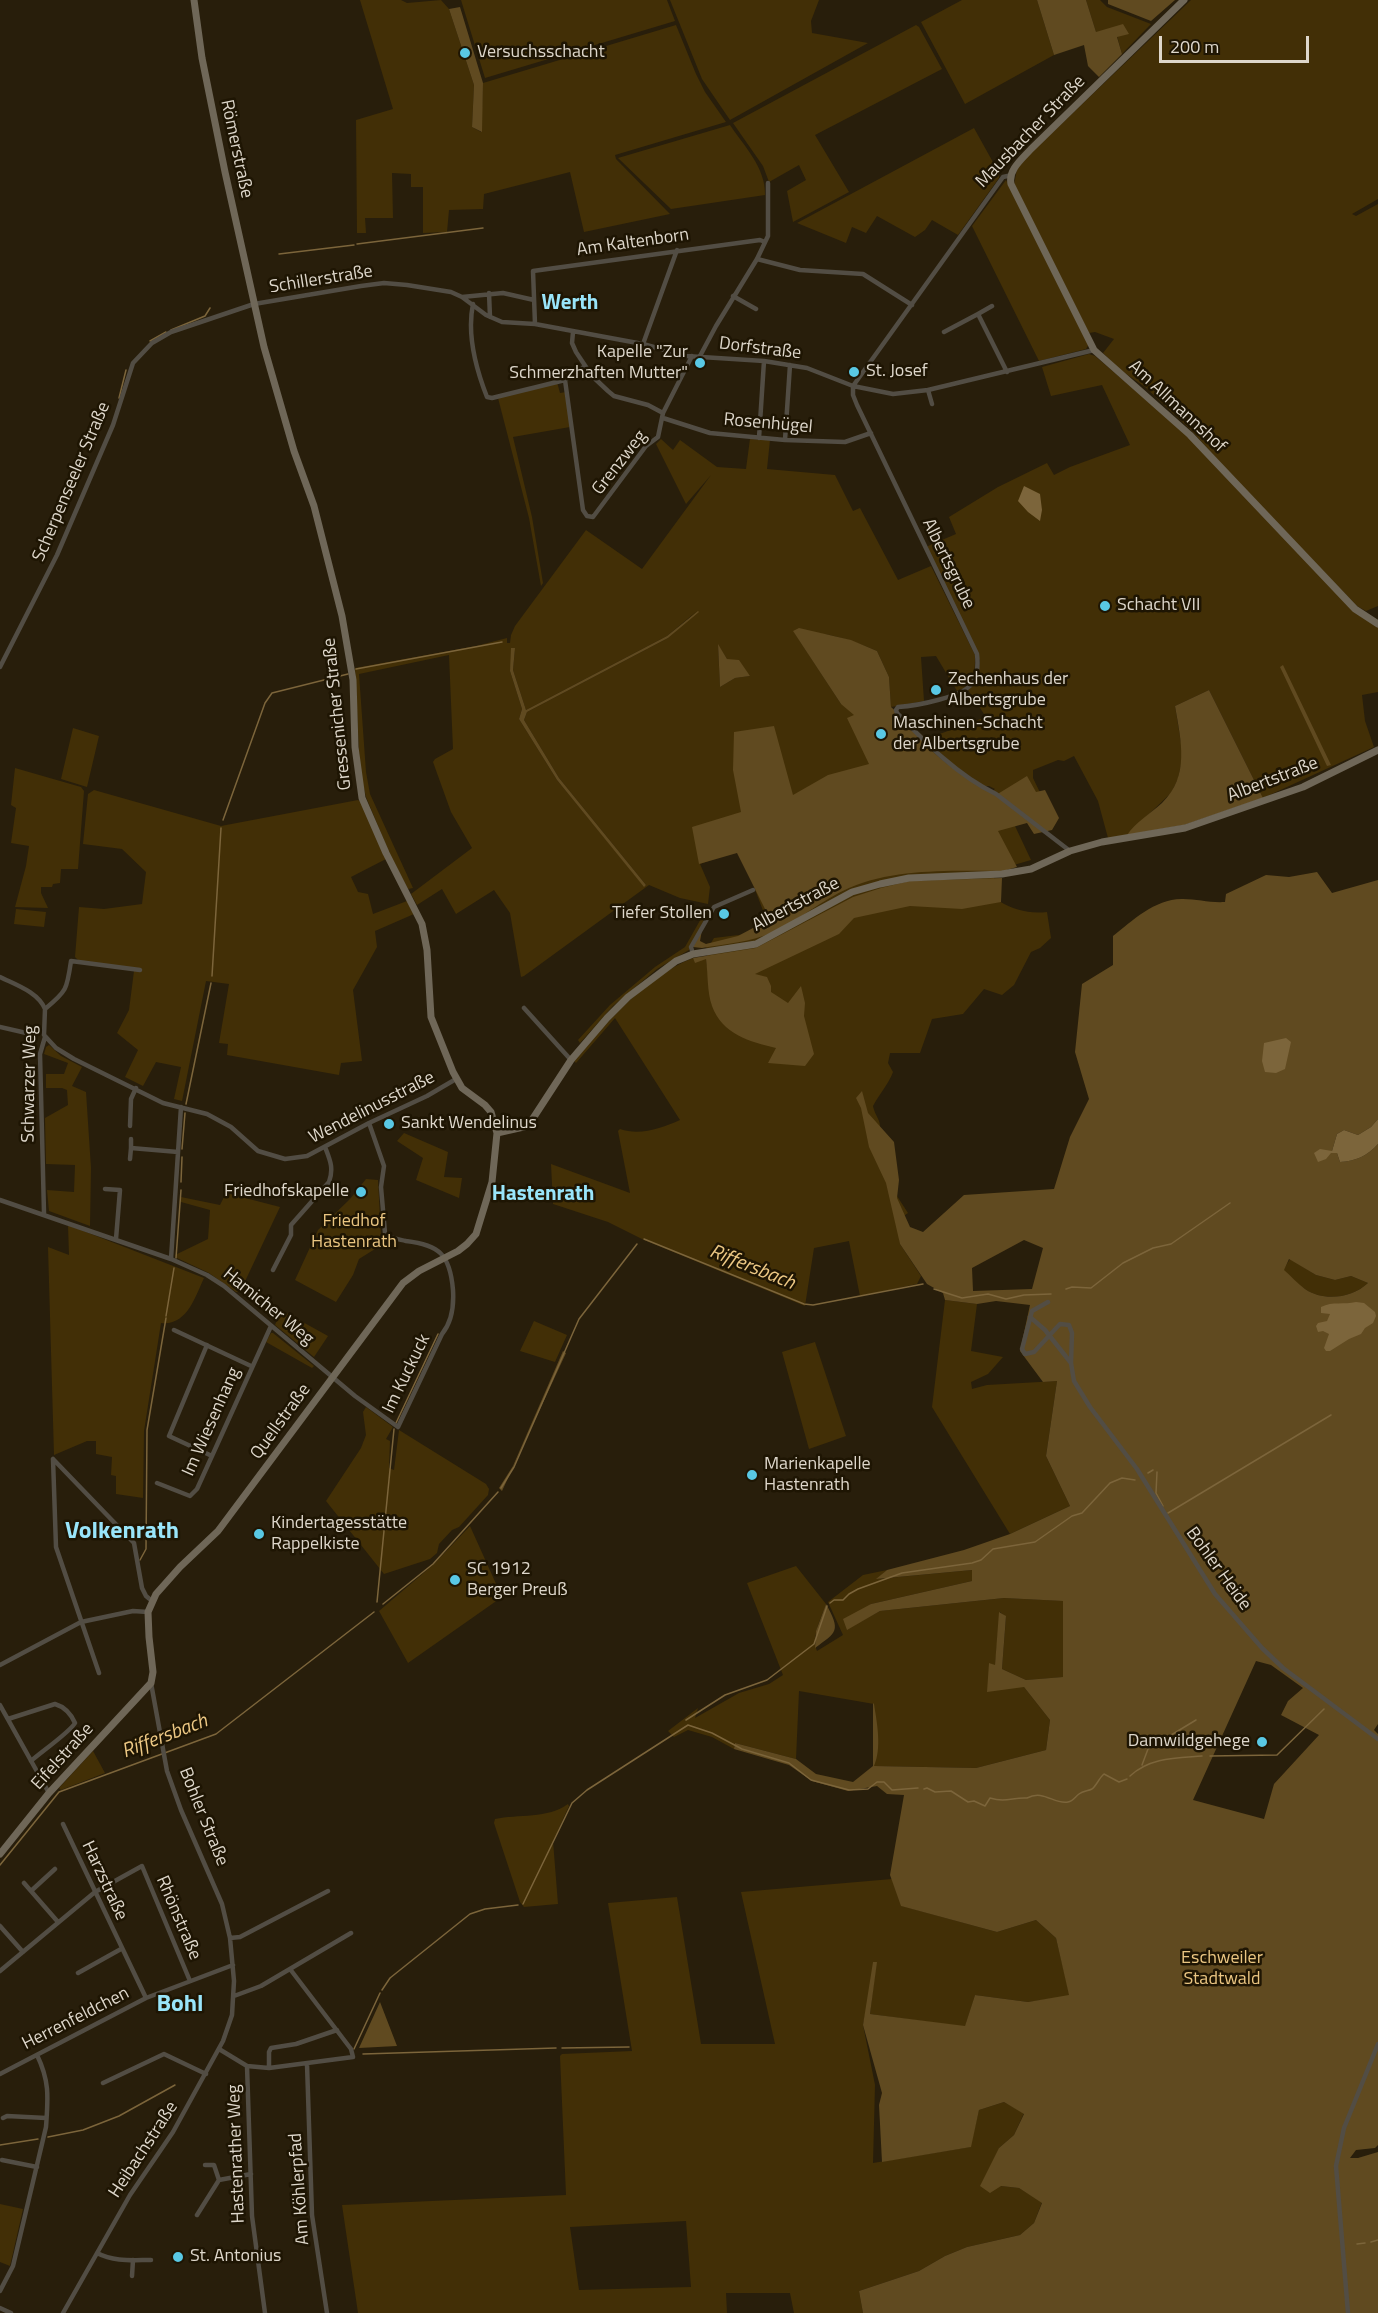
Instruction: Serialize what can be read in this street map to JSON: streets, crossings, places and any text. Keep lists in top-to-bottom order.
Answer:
{
  "streets": {
    "main road": [
      "Mausbacher Straße",
      "Römerstraße",
      "Am Allmannshof",
      "Gressenicher Straße",
      "Albertstraße",
      "Quellstraße",
      "Eifelstraße",
      "Bohler Straße"
    ],
    "street": [
      "Am Kaltenborn",
      "Schillerstraße",
      "Dorfstraße",
      "Rosenhügel",
      "Grenzweg",
      "Scherpenseeler Straße",
      "Albertsgrube",
      "Schwarzer Weg",
      "Wendelinusstraße",
      "Hamicher Weg",
      "Im Kuckuck",
      "Im Wiesenhang",
      "Bohler Heide",
      "Harzstraße",
      "Rhönstraße",
      "Herrenfeldchen",
      "Heibachstraße",
      "Hastenrather Weg",
      "Am Köhlerpfad"
    ]
  },
  "crossings": [
    ["Mausbacher Straße", "Dorfstraße"],
    ["Mausbacher Straße", "Am Allmannshof"],
    ["Mausbacher Straße", "Albertsgrube"],
    ["Römerstraße", "Schillerstraße"],
    ["Römerstraße", "Scherpenseeler Straße"],
    ["Römerstraße", "Gressenicher Straße"],
    ["Am Kaltenborn", "Schillerstraße"],
    ["Schillerstraße", "Dorfstraße"],
    ["Schillerstraße", "Scherpenseeler Straße"],
    ["Schillerstraße", "Gressenicher Straße"],
    ["Dorfstraße", "Am Allmannshof"],
    ["Dorfstraße", "Rosenhügel"],
    ["Dorfstraße", "Grenzweg"],
    ["Dorfstraße", "Albertsgrube"],
    ["Rosenhügel", "Grenzweg"],
    ["Rosenhügel", "Albertsgrube"],
    ["Scherpenseeler Straße", "Gressenicher Straße"],
    ["Albertsgrube", "Albertstraße"],
    ["Gressenicher Straße", "Albertstraße"],
    ["Gressenicher Straße", "Wendelinusstraße"],
    ["Gressenicher Straße", "Quellstraße"],
    ["Albertstraße", "Quellstraße"],
    ["Schwarzer Weg", "Wendelinusstraße"],
    ["Schwarzer Weg", "Hamicher Weg"],
    ["Hamicher Weg", "Im Kuckuck"],
    ["Hamicher Weg", "Im Wiesenhang"],
    ["Hamicher Weg", "Quellstraße"],
    ["Im Kuckuck", "Quellstraße"],
    ["Quellstraße", "Bohler Straße"],
    ["Eifelstraße", "Bohler Straße"],
    ["Bohler Straße", "Herrenfeldchen"],
    ["Bohler Straße", "Heibachstraße"],
    ["Harzstraße", "Rhönstraße"],
    ["Harzstraße", "Herrenfeldchen"],
    ["Rhönstraße", "Herrenfeldchen"],
    ["Heibachstraße", "Hastenrather Weg"],
    ["Hastenrather Weg", "Am Köhlerpfad"]
  ],
  "districts": [
    "Werth",
    "Hastenrath",
    "Volkenrath",
    "Bohl"
  ],
  "water": ["Riffersbach"],
  "parks": ["Friedhof Hastenrath", "Eschweiler Stadtwald"],
  "places": [
    "Versuchsschacht",
    "Kapelle \"Zur Schmerzhaften Mutter\"",
    "St. Josef",
    "Schacht VII",
    "Zechenhaus der Albertsgrube",
    "Maschinen-Schacht der Albertsgrube",
    "Tiefer Stollen",
    "Sankt Wendelinus",
    "Friedhofskapelle",
    "Marienkapelle Hastenrath",
    "Kindertagesstätte Rappelkiste",
    "SC 1912 Berger Preuß",
    "Damwildgehege",
    "St. Antonius"
  ],
  "scale_bar": "200 m"
}
